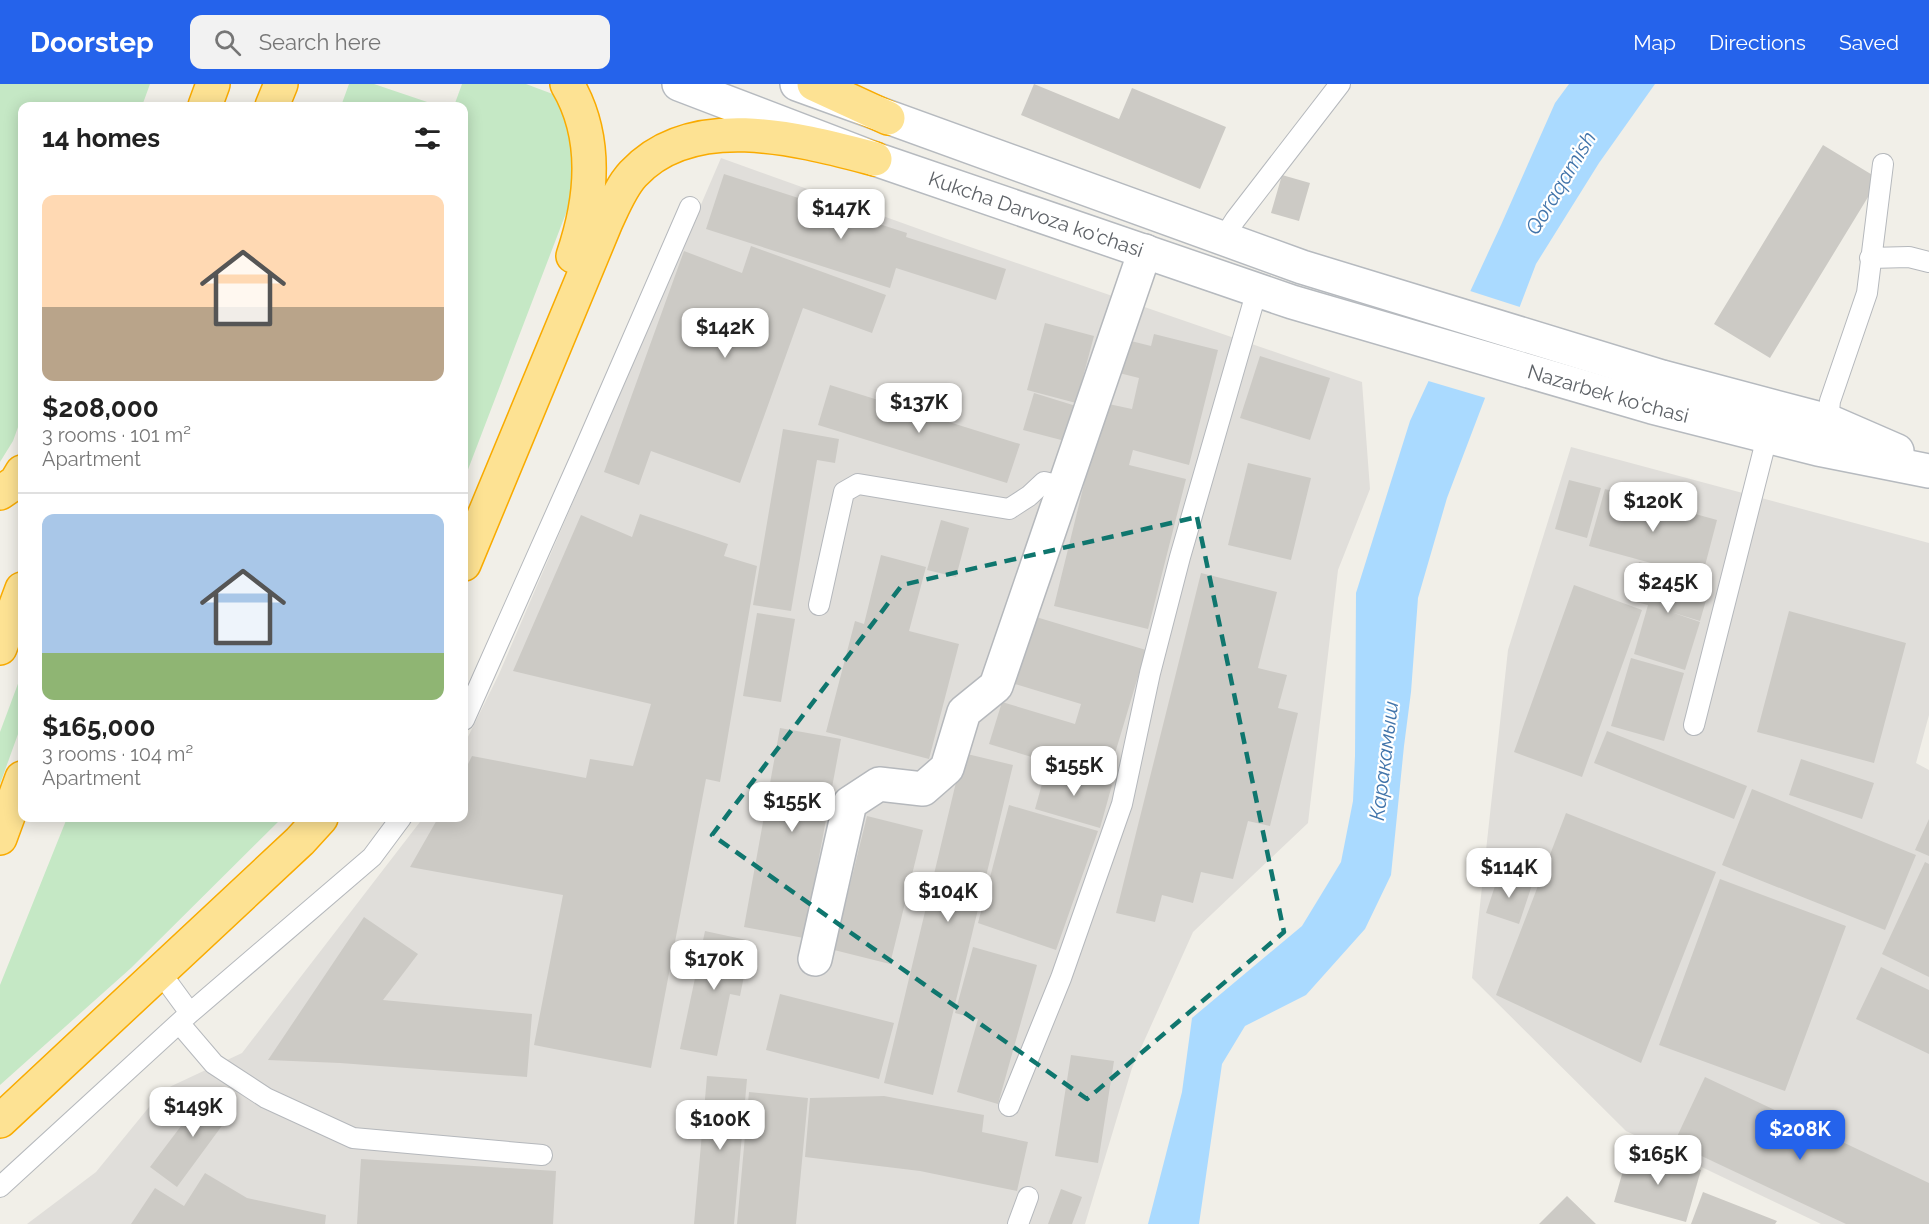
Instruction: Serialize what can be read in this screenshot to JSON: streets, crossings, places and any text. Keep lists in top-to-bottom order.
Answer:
{
  "streets": {
    "main road": ["Kukcha Darvoza ko'chasi", "Nazarbek ko'chasi"]
  },
  "crossings": [
    ["Kukcha Darvoza ko'chasi", "Nazarbek ko'chasi"]
  ],
  "water": ["Qoraqamish", "Каракамыш"],
  "page": {
    "header": "Doorstep",
    "search": "Search here",
    "nav": ["Map", "Directions", "Saved"],
    "heading": "14 homes",
    "list": [
      {
        "name": "$208,000",
        "note": "3 rooms · 101 m² · Apartment"
      },
      {
        "name": "$165,000",
        "note": "3 rooms · 104 m² · Apartment"
      }
    ],
    "price": [
      "$147K",
      "$142K",
      "$137K",
      "$120K",
      "$245K",
      "$155K",
      "$155K",
      "$114K",
      "$104K",
      "$170K",
      "$149K",
      "$100K",
      "$208K",
      "$165K"
    ]
  }
}
